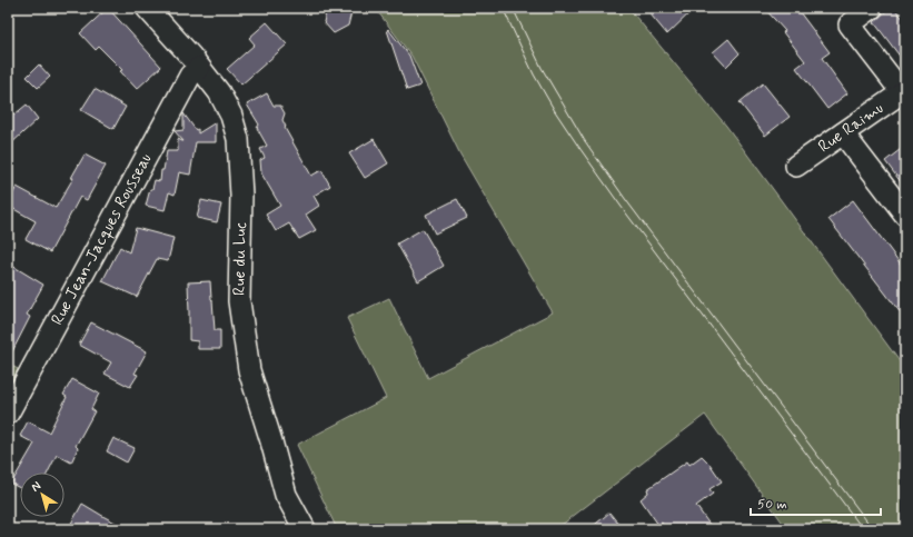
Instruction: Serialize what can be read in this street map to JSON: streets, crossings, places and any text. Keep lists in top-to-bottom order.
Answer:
{
  "streets": {
    "street": ["Rue Raimu", "Rue Jean-Jacques Rousseau", "Rue du Luc"]
  },
  "crossings": [
    ["Rue Jean-Jacques Rousseau", "Rue du Luc"]
  ],
  "scale_bar": "50 m",
  "north": "top left"
}
